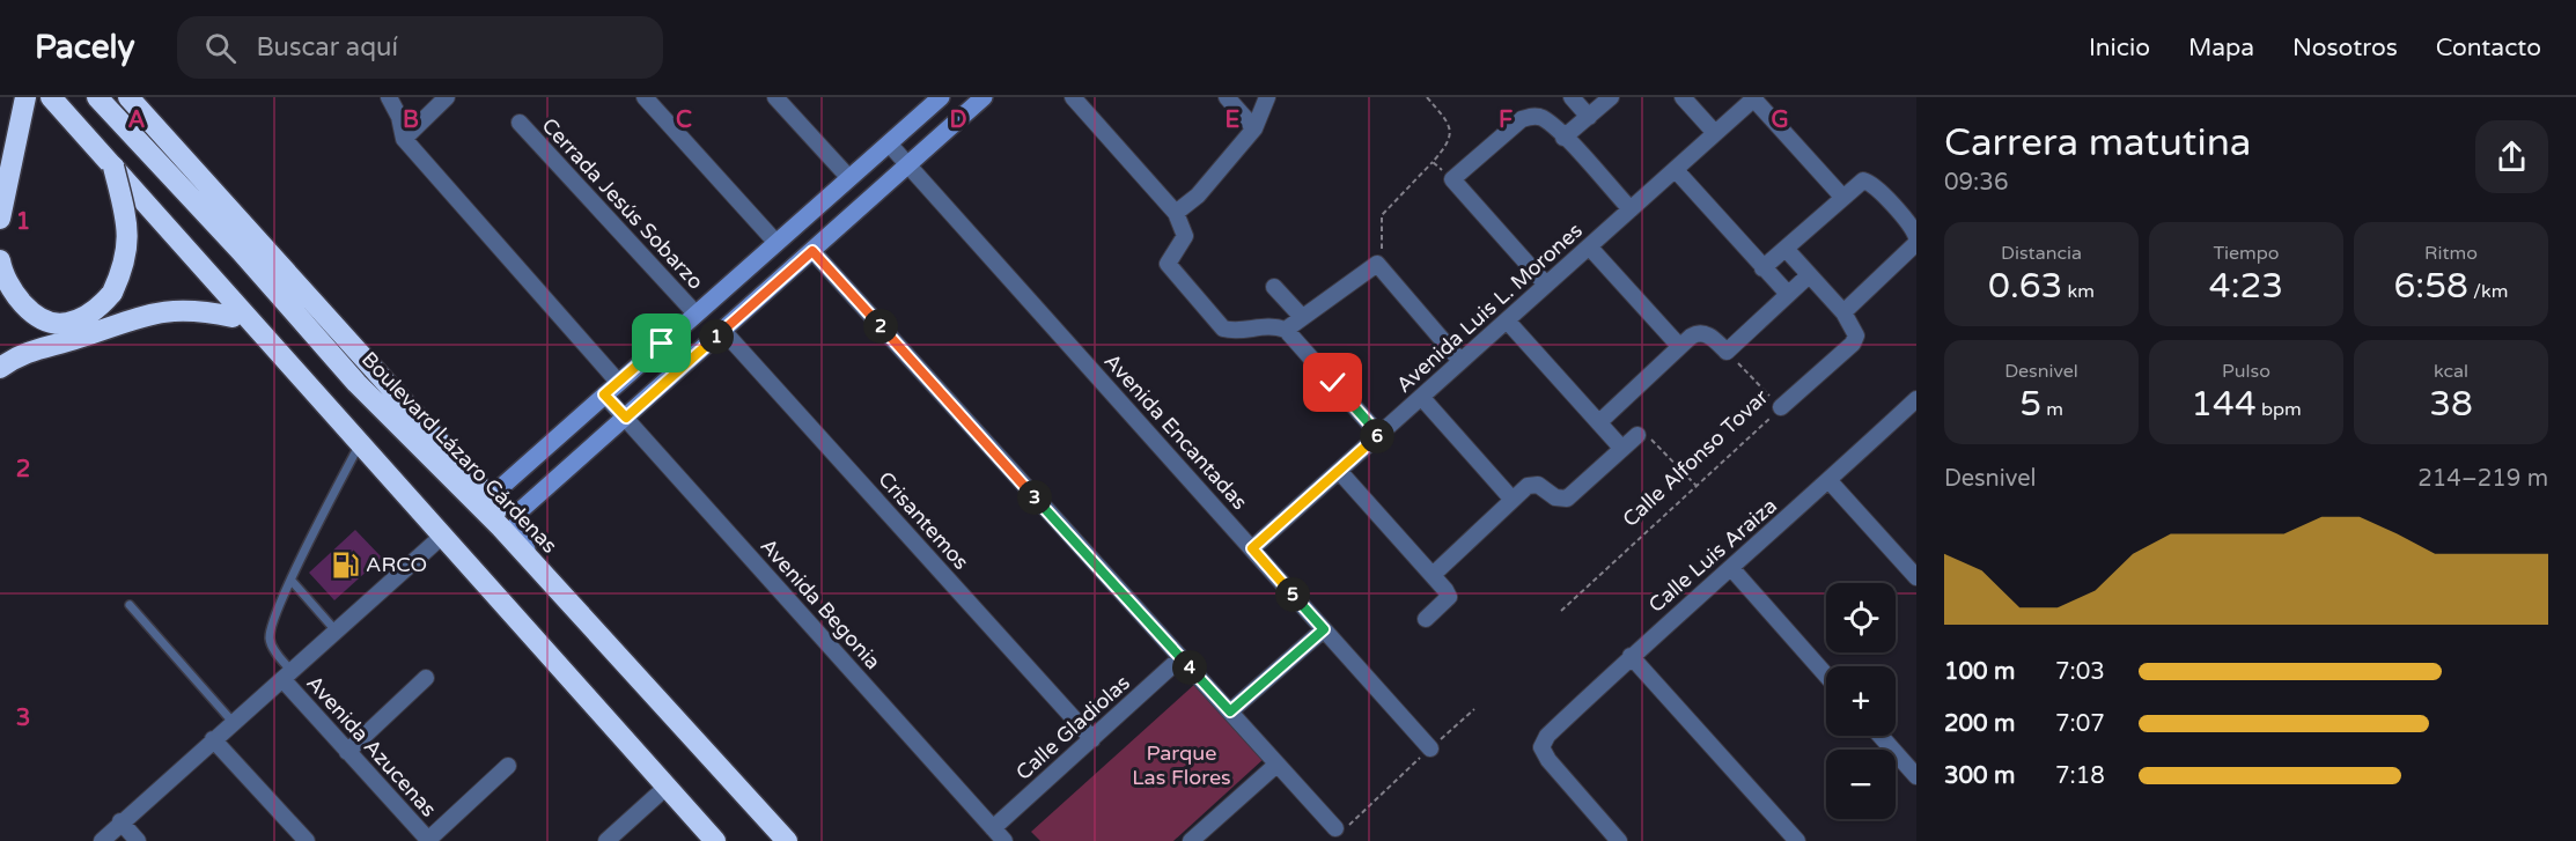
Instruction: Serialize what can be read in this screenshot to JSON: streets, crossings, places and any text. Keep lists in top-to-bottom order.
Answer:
{
  "streets": {
    "highway": ["Boulevard Lázaro Cárdenas"],
    "street": [
      "Cerrada Jesús Sobarzo",
      "Avenida Luis L. Morones",
      "Avenida Encantadas",
      "Calle Alfonso Tovar",
      "Crisantemos",
      "Calle Luis Araiza",
      "Avenida Begonia",
      "Calle Gladiolas",
      "Avenida Azucenas"
    ]
  },
  "crossings": [
    ["Avenida Luis L. Morones", "Avenida Encantadas"],
    ["Crisantemos", "Calle Gladiolas"],
    ["Avenida Begonia", "Calle Gladiolas"]
  ],
  "parks": ["Parque Las Flores"],
  "places": {
    "fuel station": ["ARCO"]
  },
  "page": {
    "header": "Pacely",
    "search": "Buscar aquí",
    "nav": [
      "Inicio",
      "Mapa",
      "Nosotros",
      "Contacto"
    ],
    "heading": ["Carrera matutina", "09:36"],
    "stats": [
      ["Distancia", "0.63 km"],
      ["Tiempo", "4:23"],
      ["Ritmo", "6:58 /km"],
      ["Desnivel", "5 m"],
      ["Pulso", "144 bpm"],
      ["kcal", "38"]
    ],
    "pins": [
      "2",
      "1",
      "6",
      "3",
      "5",
      "4"
    ],
    "chart": ["Desnivel", "214–219 m"],
    "map_buttons": ["+", "−"],
    "list": [
      {
        "name": "100 m",
        "note": "7:03"
      },
      {
        "name": "200 m",
        "note": "7:07"
      },
      {
        "name": "300 m",
        "note": "7:18"
      }
    ]
  },
  "grid": {
    "columns": [
      "A",
      "B",
      "C",
      "D",
      "E",
      "F",
      "G"
    ],
    "rows": ["1", "2", "3"]
  }
}
